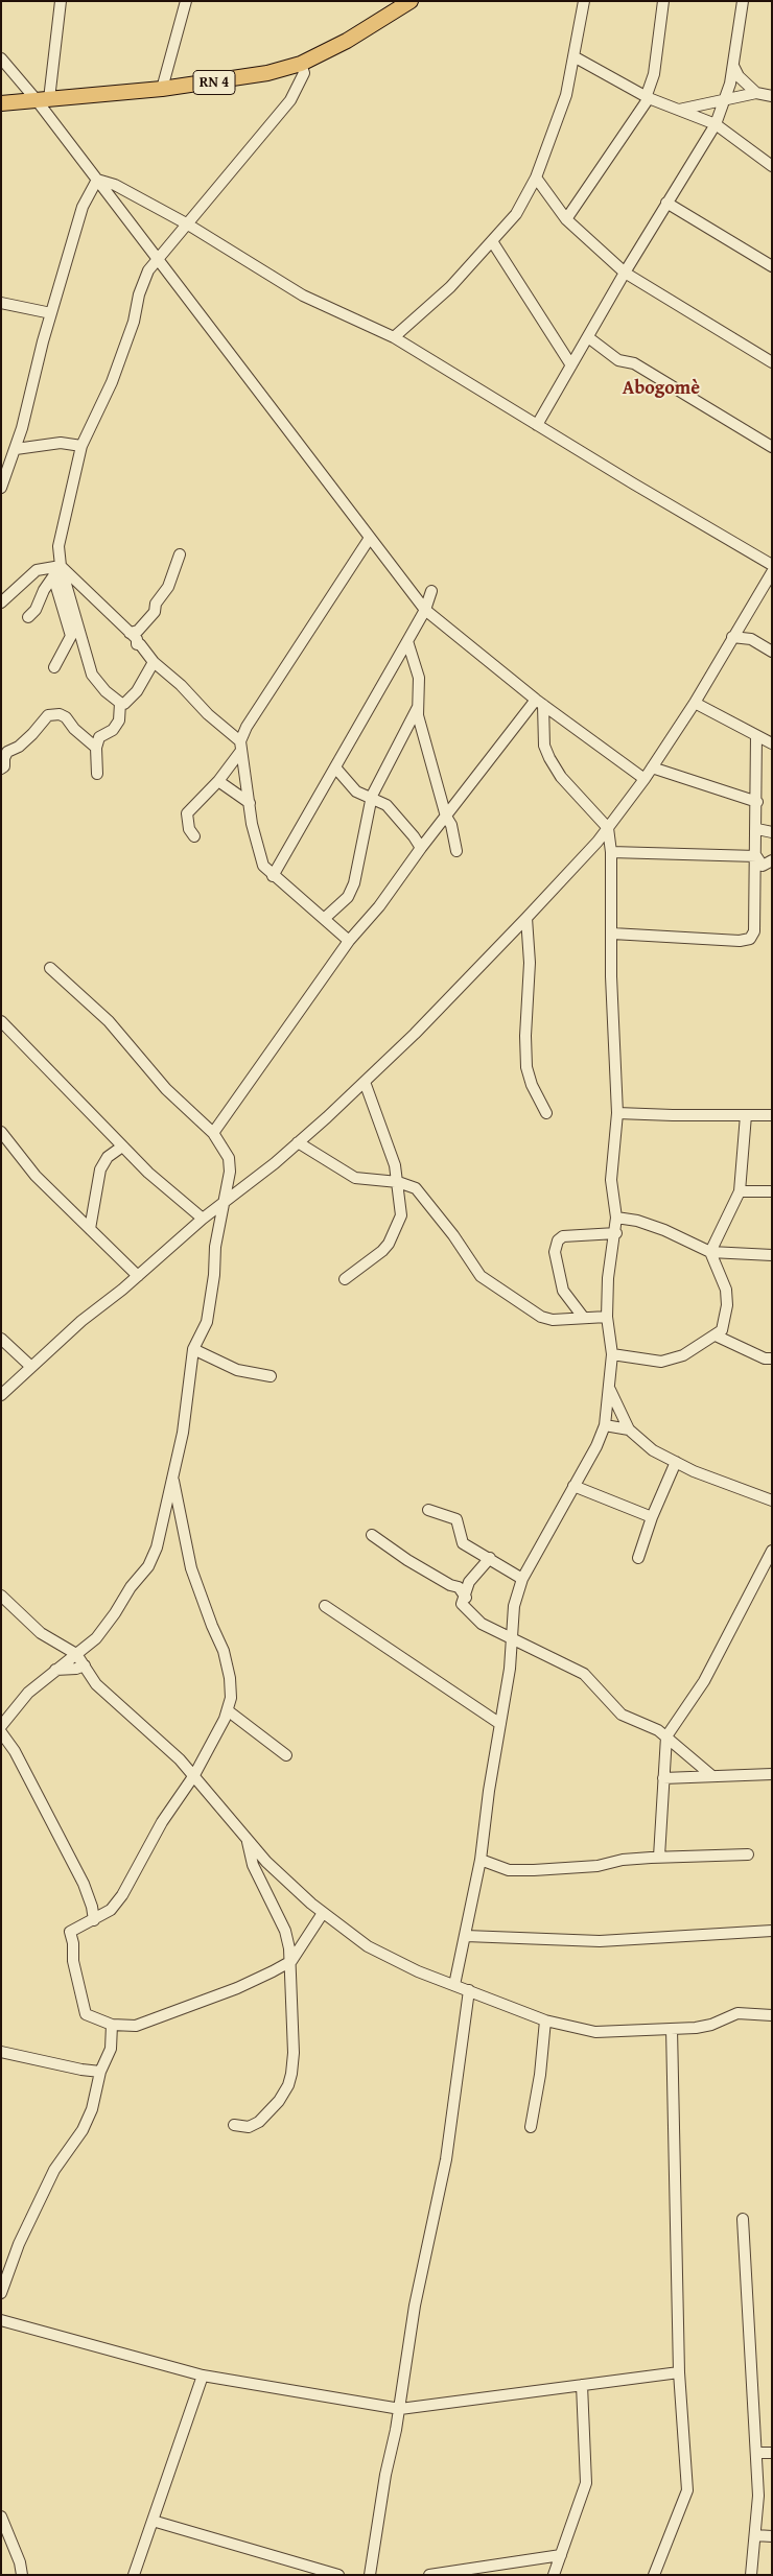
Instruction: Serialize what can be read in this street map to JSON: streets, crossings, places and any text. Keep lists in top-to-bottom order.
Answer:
{
  "streets": {
    "main road": ["RN 4"]
  },
  "districts": ["Abogomè"]
}
